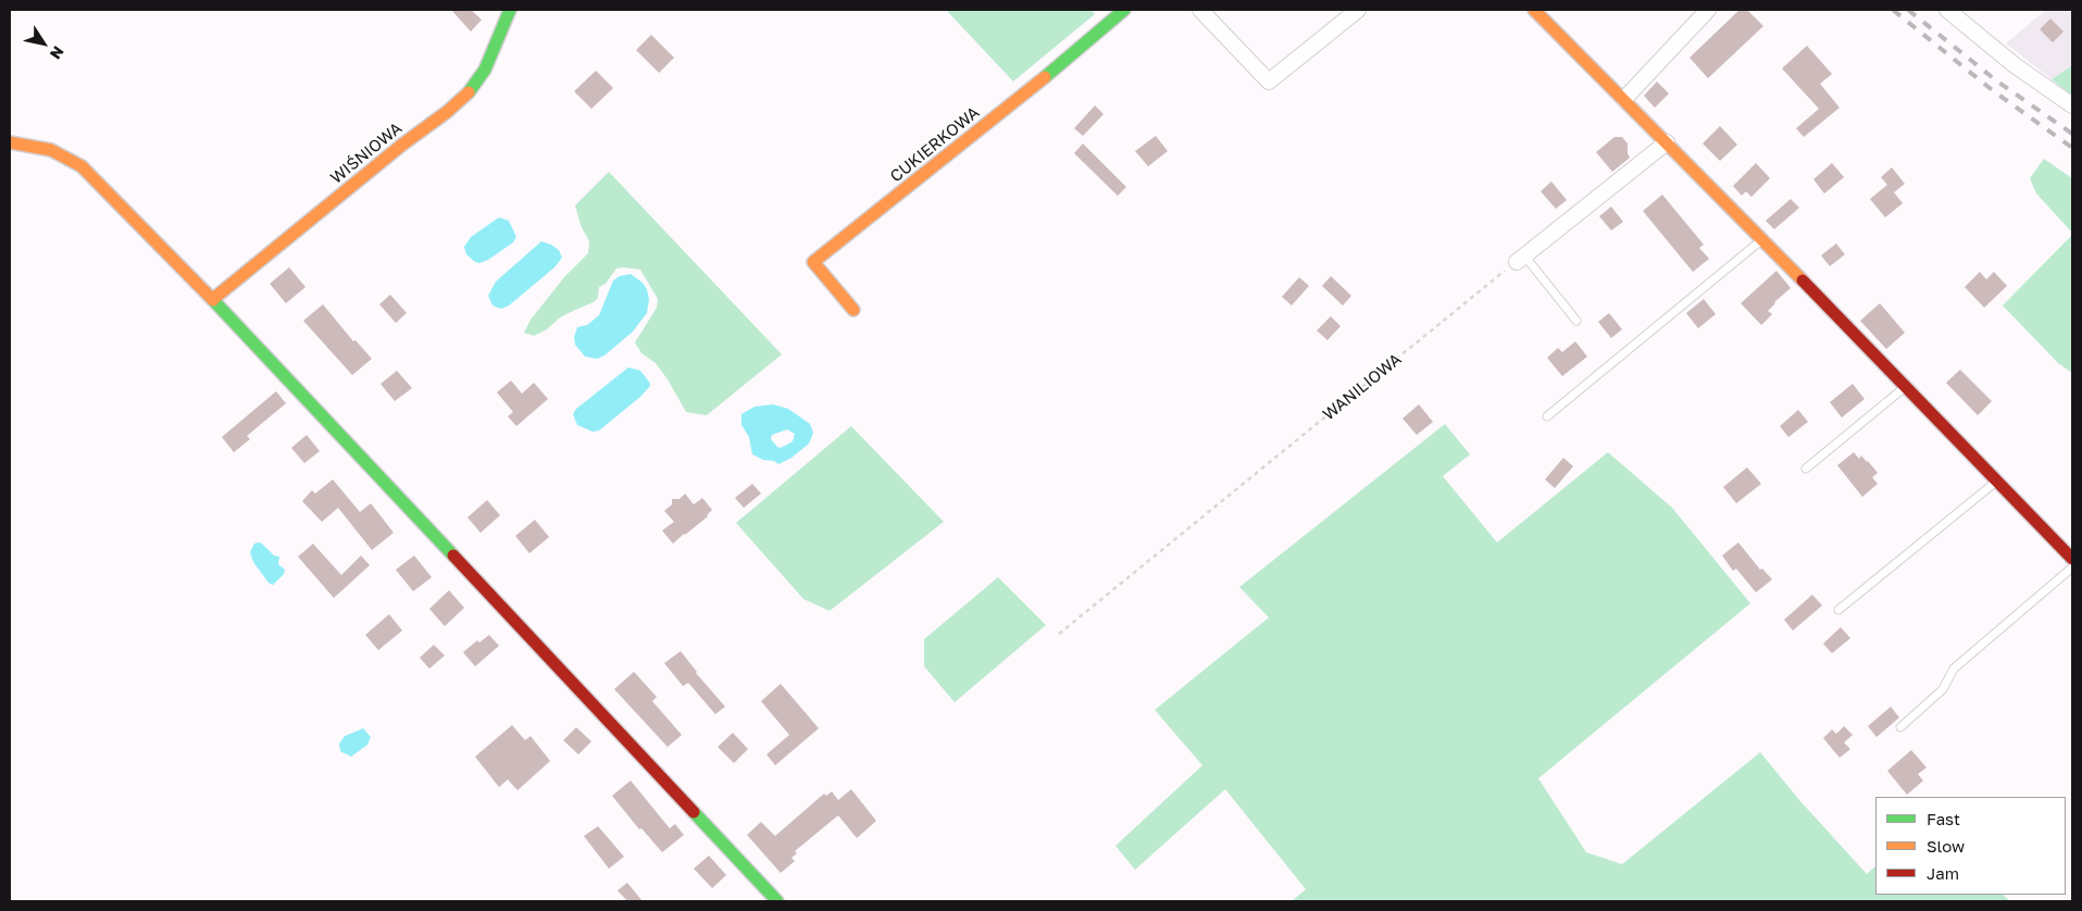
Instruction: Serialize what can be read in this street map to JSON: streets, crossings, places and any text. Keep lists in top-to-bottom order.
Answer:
{
  "streets": {
    "street": ["CUKIERKOWA", "WIŚNIOWA"],
    "path": ["WANILIOWA"]
  },
  "legend": ["Fast", "Slow", "Jam"],
  "north": "bottom right"
}
